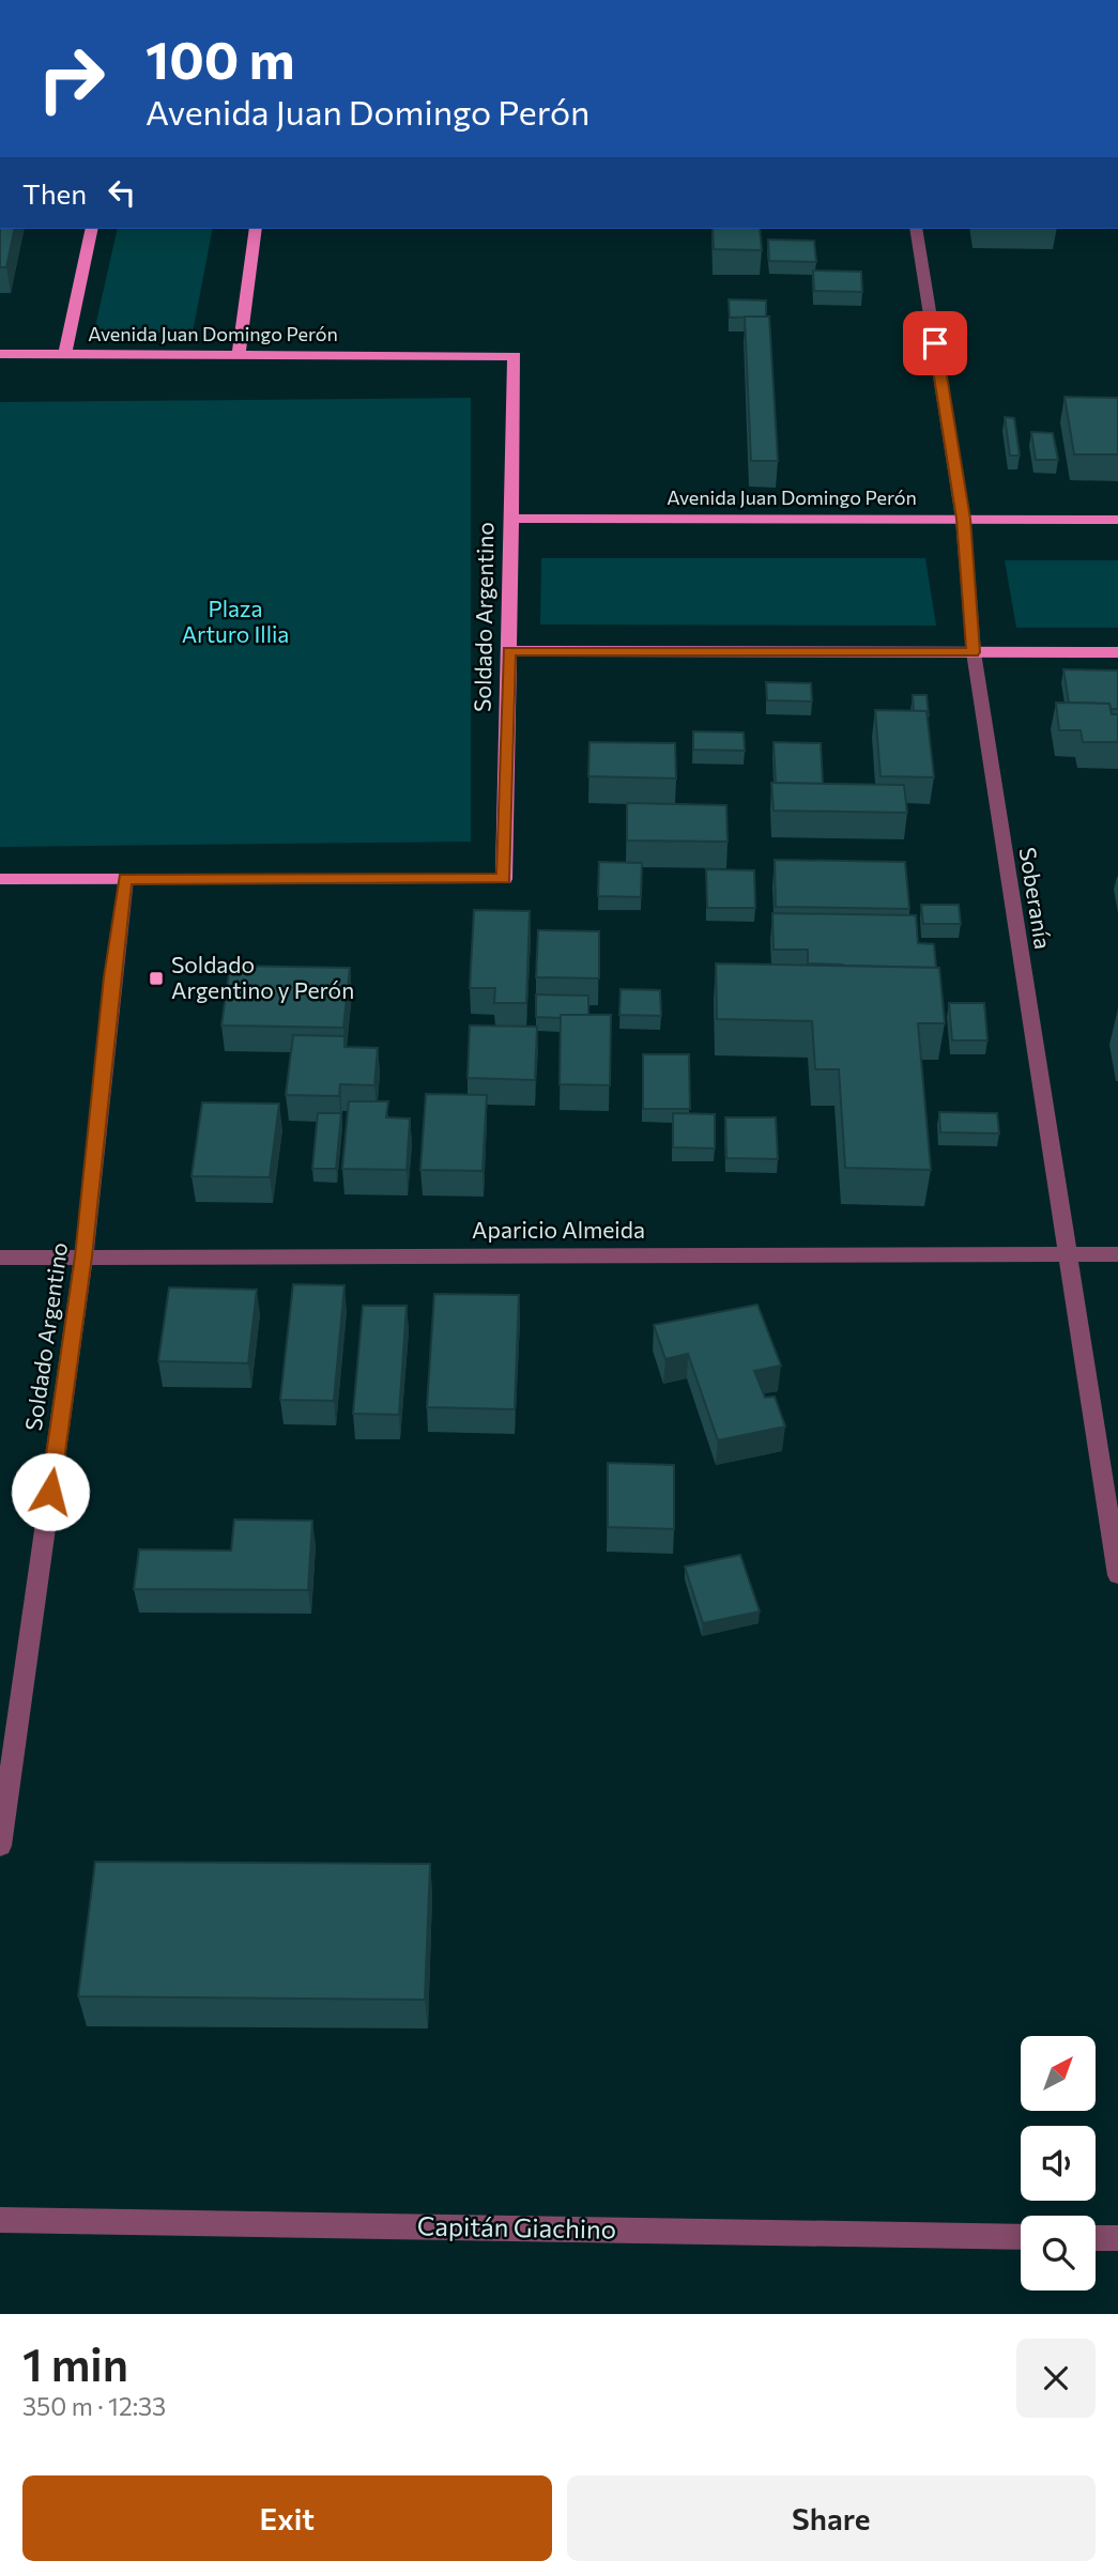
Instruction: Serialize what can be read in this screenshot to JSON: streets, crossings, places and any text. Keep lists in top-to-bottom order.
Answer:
{
  "streets": {
    "main road": ["Avenida Juan Domingo Perón", "Soldado Argentino"],
    "street": ["Soberanía", "Aparicio Almeida", "Capitán Giachino"]
  },
  "crossings": [
    ["Avenida Juan Domingo Perón", "Soldado Argentino"],
    ["Avenida Juan Domingo Perón", "Soberanía"],
    ["Soldado Argentino", "Aparicio Almeida"],
    ["Soberanía", "Aparicio Almeida"]
  ],
  "parks": ["Plaza Arturo Illia"],
  "places": {
    "transit": ["Soldado Argentino y Perón"]
  },
  "north": "top right",
  "page": {
    "turn": ["100 m", "Avenida Juan Domingo Perón"],
    "then": "Then",
    "heading": ["1 min", "350 m · 12:33"],
    "buttons": ["Exit", "Share"]
  }
}
